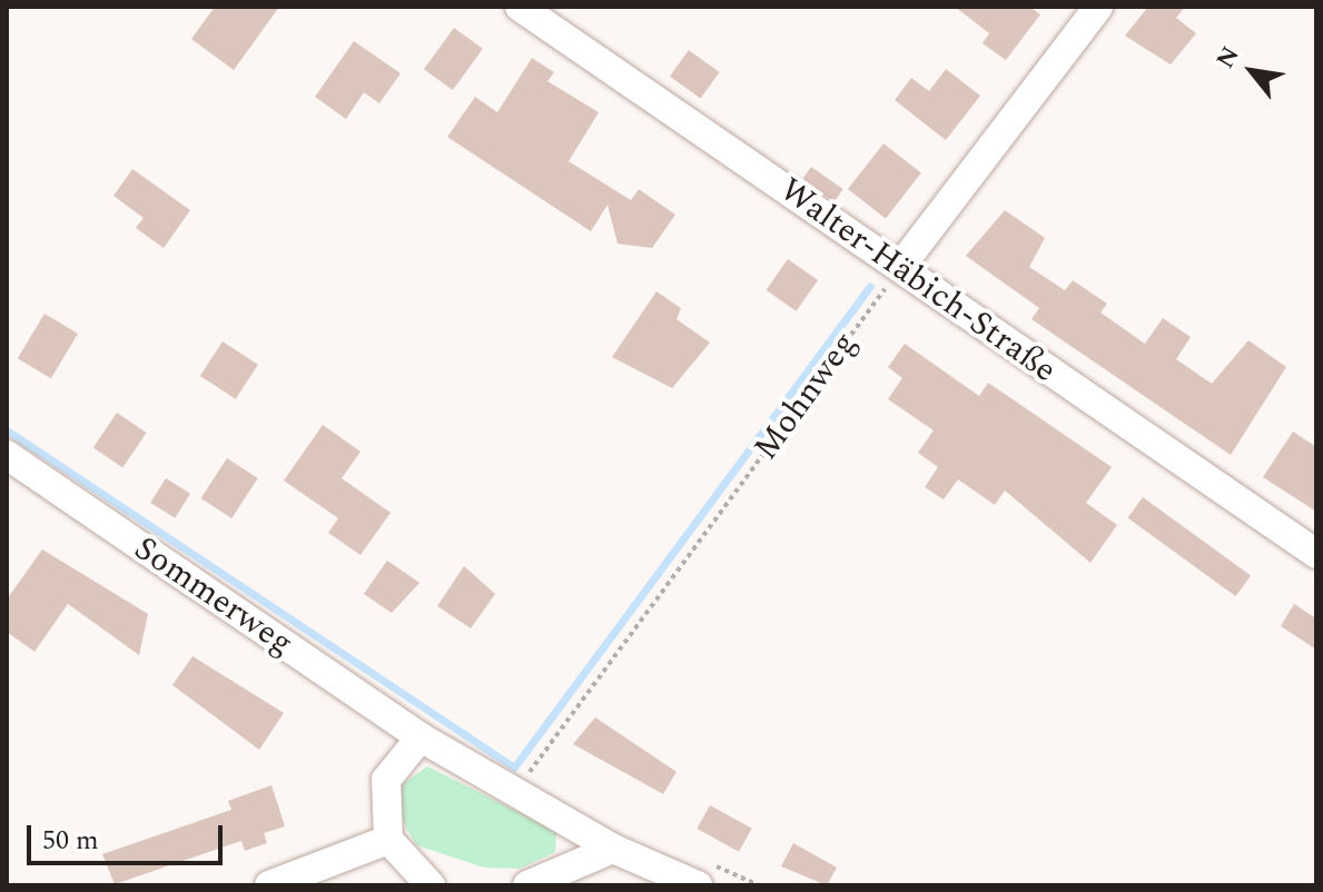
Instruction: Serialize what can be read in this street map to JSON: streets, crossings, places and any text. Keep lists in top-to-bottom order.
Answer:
{
  "streets": {
    "street": ["Walter-Häbich-Straße", "Sommerweg"],
    "path": ["Mohnweg"]
  },
  "crossings": [
    ["Walter-Häbich-Straße", "Mohnweg"],
    ["Mohnweg", "Sommerweg"]
  ],
  "scale_bar": "50 m",
  "north": "top left"
}
